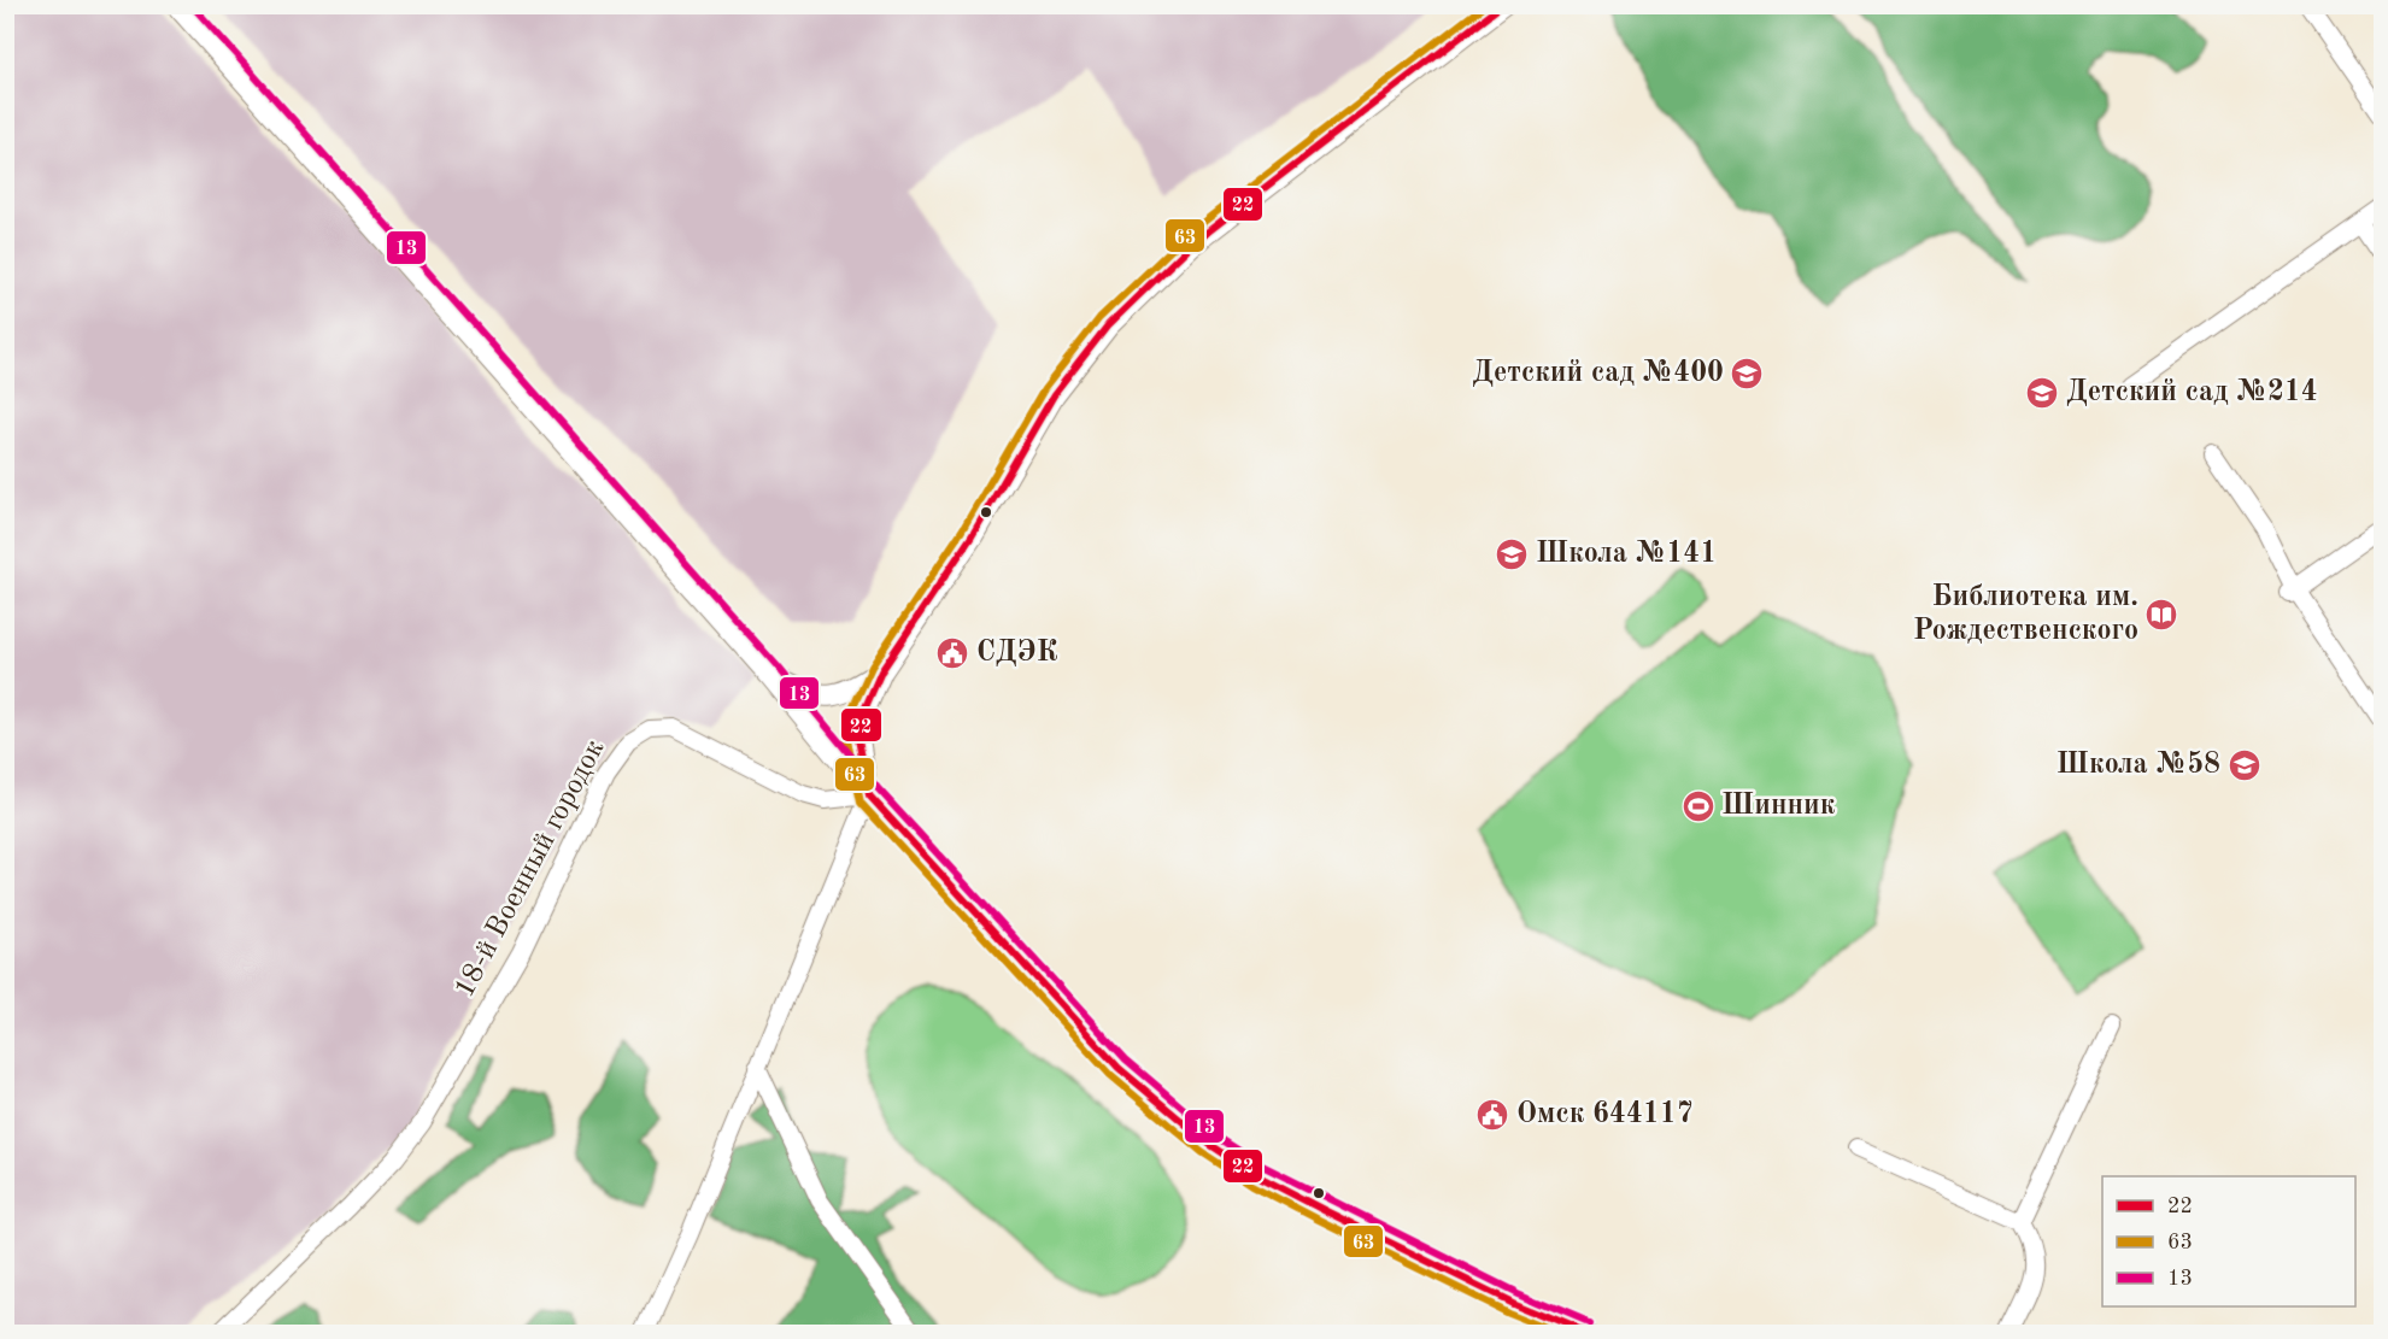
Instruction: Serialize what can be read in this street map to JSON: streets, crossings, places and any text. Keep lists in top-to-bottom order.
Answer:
{
  "streets": {
    "street": ["18-й Военный городок"]
  },
  "places": {
    "school or university": [
      "Детский сад №400",
      "Детский сад №214",
      "Школа №141",
      "Школа №58"
    ],
    "library": ["Библиотека им. Рождественского"],
    "public building": ["СДЭК", "Омск 644117"],
    "sports": ["Шинник"]
  },
  "lines": ["transit line 22", "transit line 63", "transit line 13"],
  "legend": ["22", "63", "13"]
}
